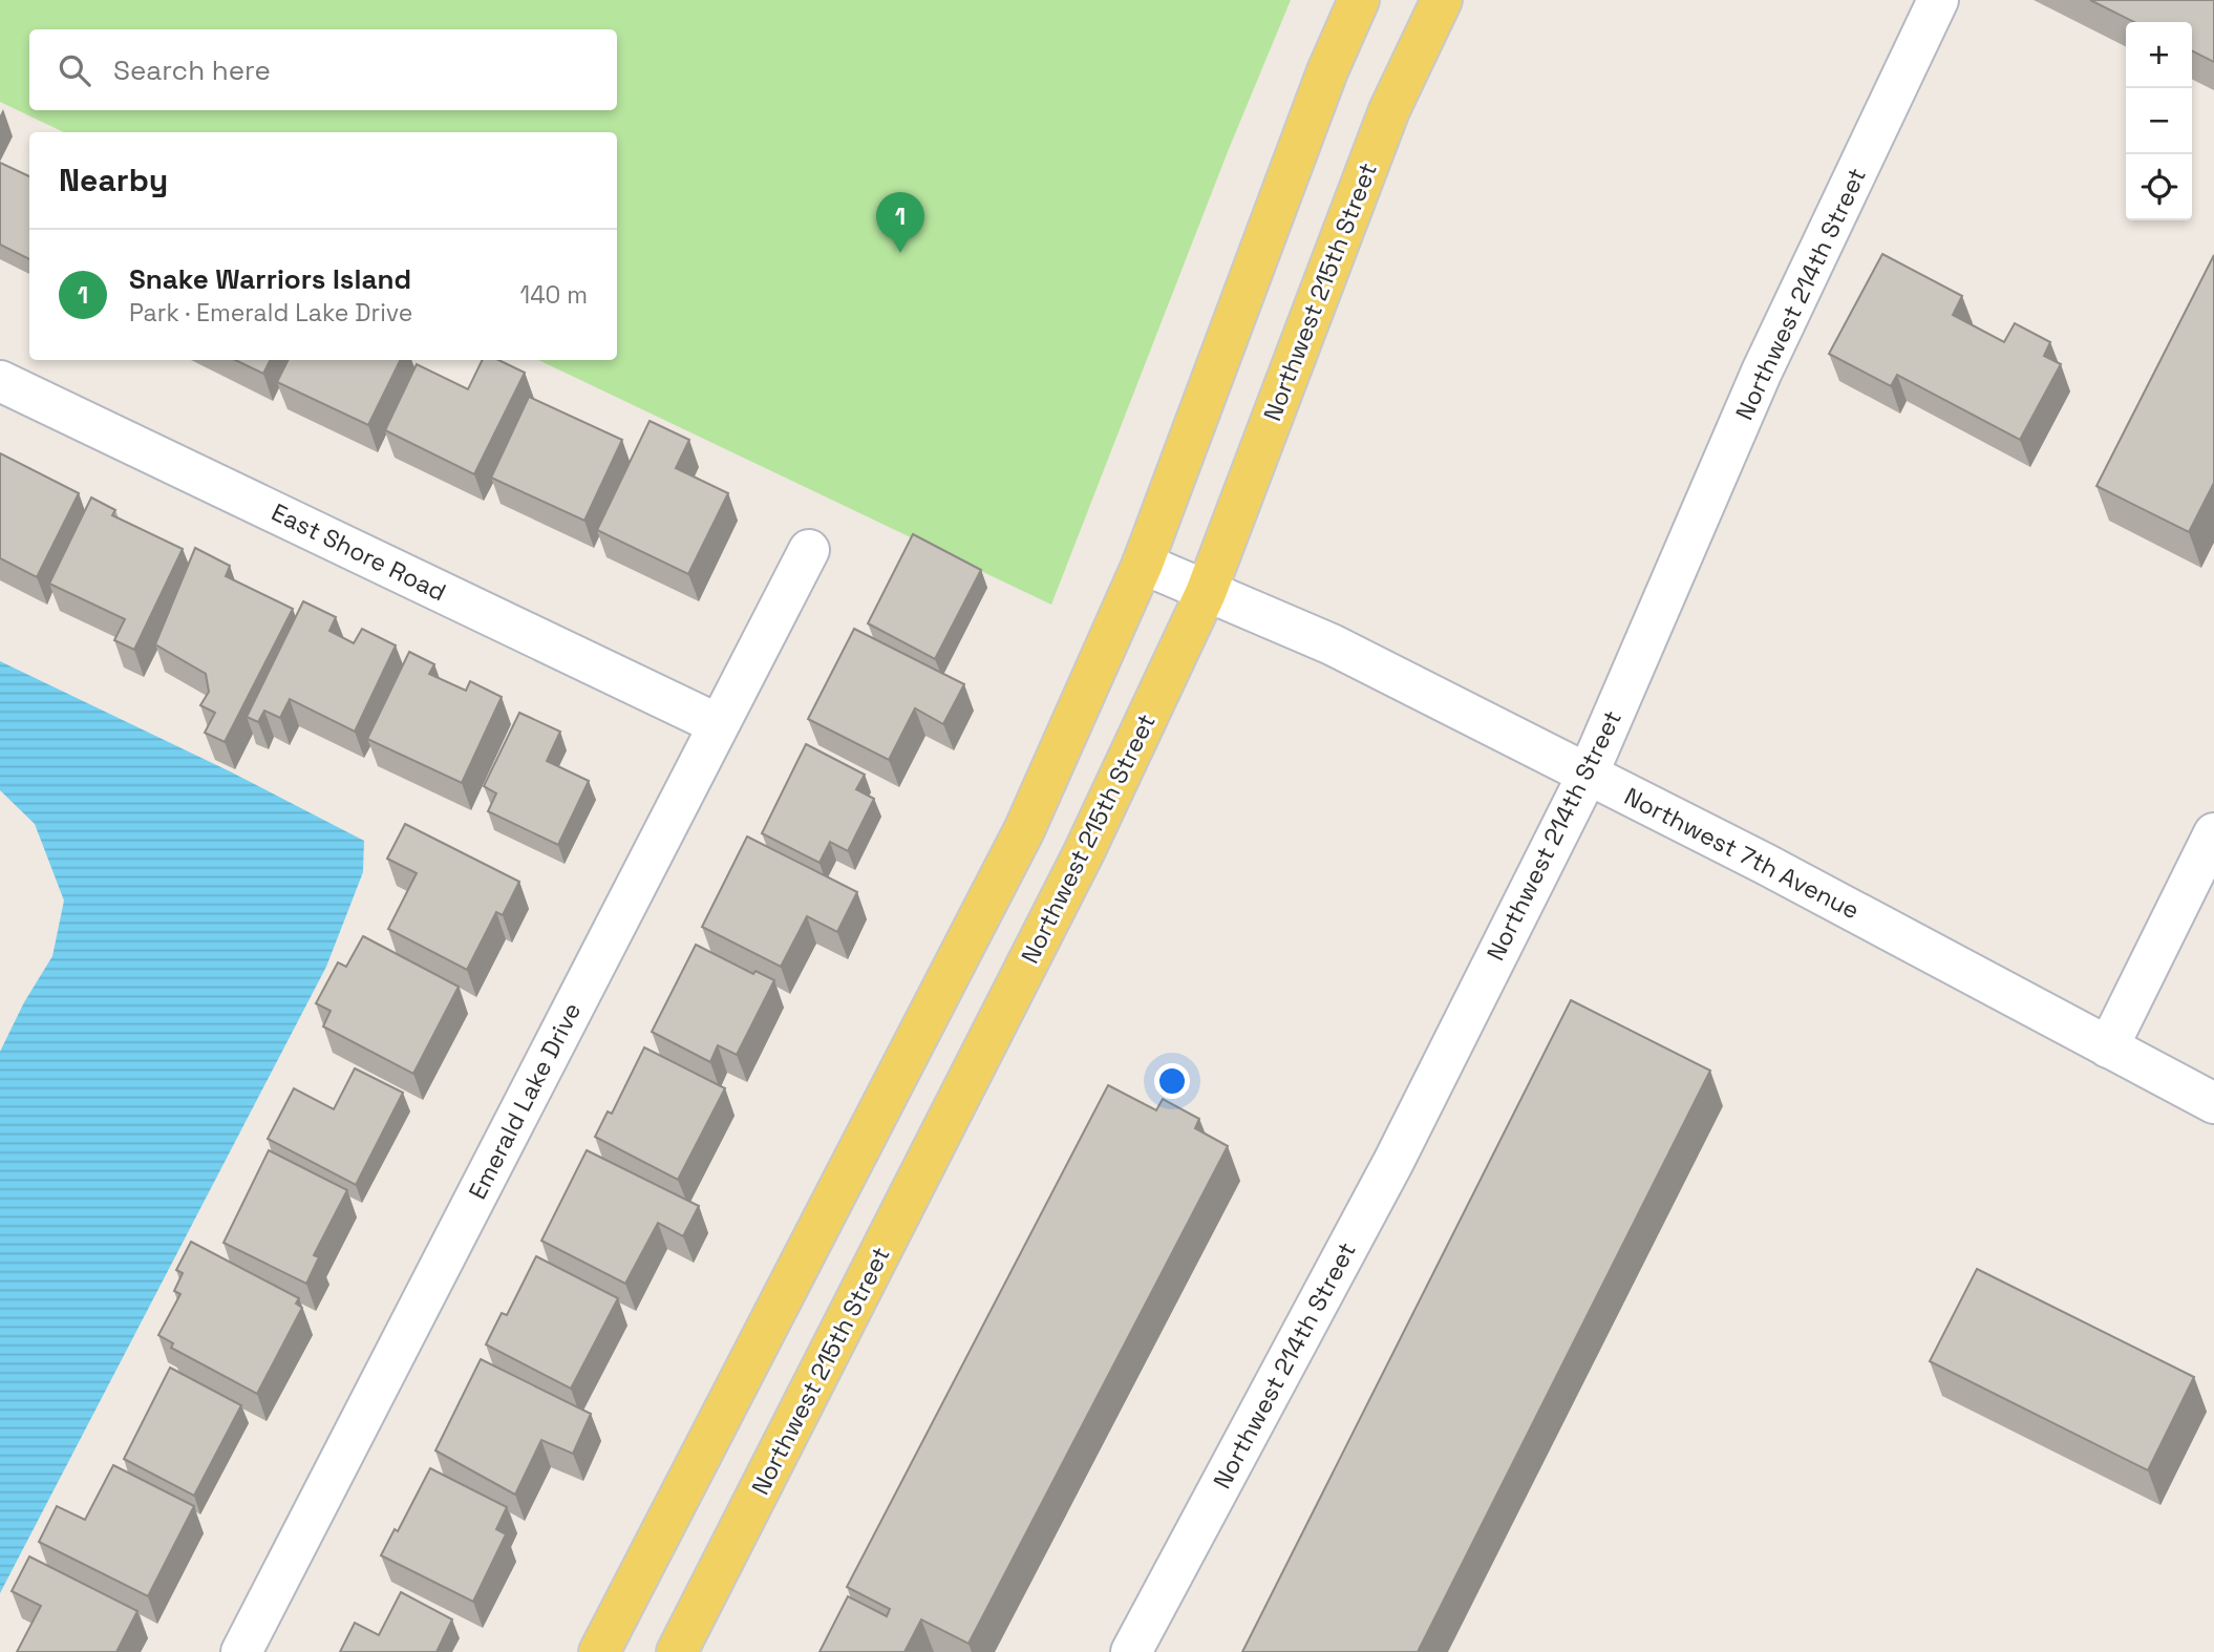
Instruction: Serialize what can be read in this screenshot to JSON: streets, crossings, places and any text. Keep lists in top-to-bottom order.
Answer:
{
  "streets": {
    "main road": ["Northwest 215th Street"],
    "street": [
      "Northwest 214th Street",
      "East Shore Road",
      "Northwest 7th Avenue",
      "Emerald Lake Drive"
    ]
  },
  "crossings": [
    ["Northwest 215th Street", "Northwest 7th Avenue"],
    ["Northwest 214th Street", "Northwest 7th Avenue"],
    ["East Shore Road", "Emerald Lake Drive"]
  ],
  "page": {
    "map_buttons": ["+", "−"],
    "search": "Search here",
    "heading": "Nearby",
    "pins": "1",
    "list": [
      {
        "mark": "1",
        "name": "Snake Warriors Island",
        "note": "Park · Emerald Lake Drive",
        "value": "140 m"
      }
    ]
  }
}
